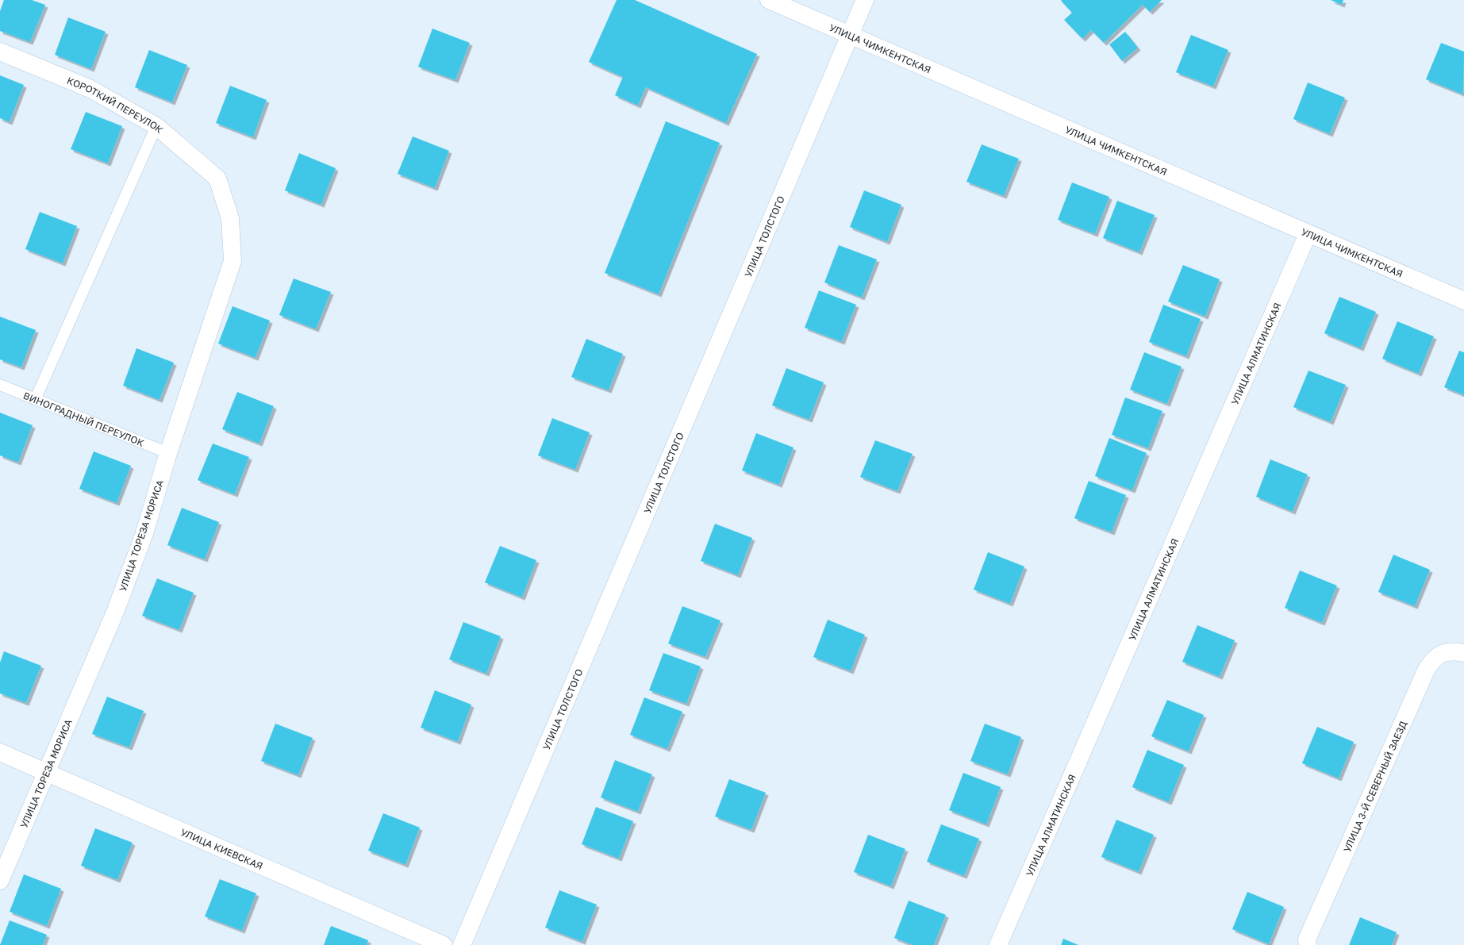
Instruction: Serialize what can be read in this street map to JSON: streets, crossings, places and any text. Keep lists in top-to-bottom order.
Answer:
{
  "streets": {
    "street": [
      "УЛИЦА ЧИМКЕНТСКАЯ",
      "КОРОТКИЙ ПЕРЕУЛОК",
      "УЛИЦА ТОЛСТОГО",
      "УЛИЦА АЛМАТИНСКАЯ",
      "УЛИЦА ТОРЕЗА МОРИСА",
      "УЛИЦА 3-Й СЕВЕРНЫЙ ЗАЕЗД",
      "УЛИЦА КИЕВСКАЯ"
    ],
    "lane": ["ВИНОГРАДНЫЙ ПЕРЕУЛОК"]
  },
  "crossings": [
    ["УЛИЦА ЧИМКЕНТСКАЯ", "УЛИЦА ТОЛСТОГО"],
    ["УЛИЦА ЧИМКЕНТСКАЯ", "УЛИЦА АЛМАТИНСКАЯ"],
    ["КОРОТКИЙ ПЕРЕУЛОК", "УЛИЦА ТОРЕЗА МОРИСА"],
    ["ВИНОГРАДНЫЙ ПЕРЕУЛОК", "УЛИЦА ТОРЕЗА МОРИСА"],
    ["УЛИЦА ТОРЕЗА МОРИСА", "УЛИЦА КИЕВСКАЯ"]
  ]
}
